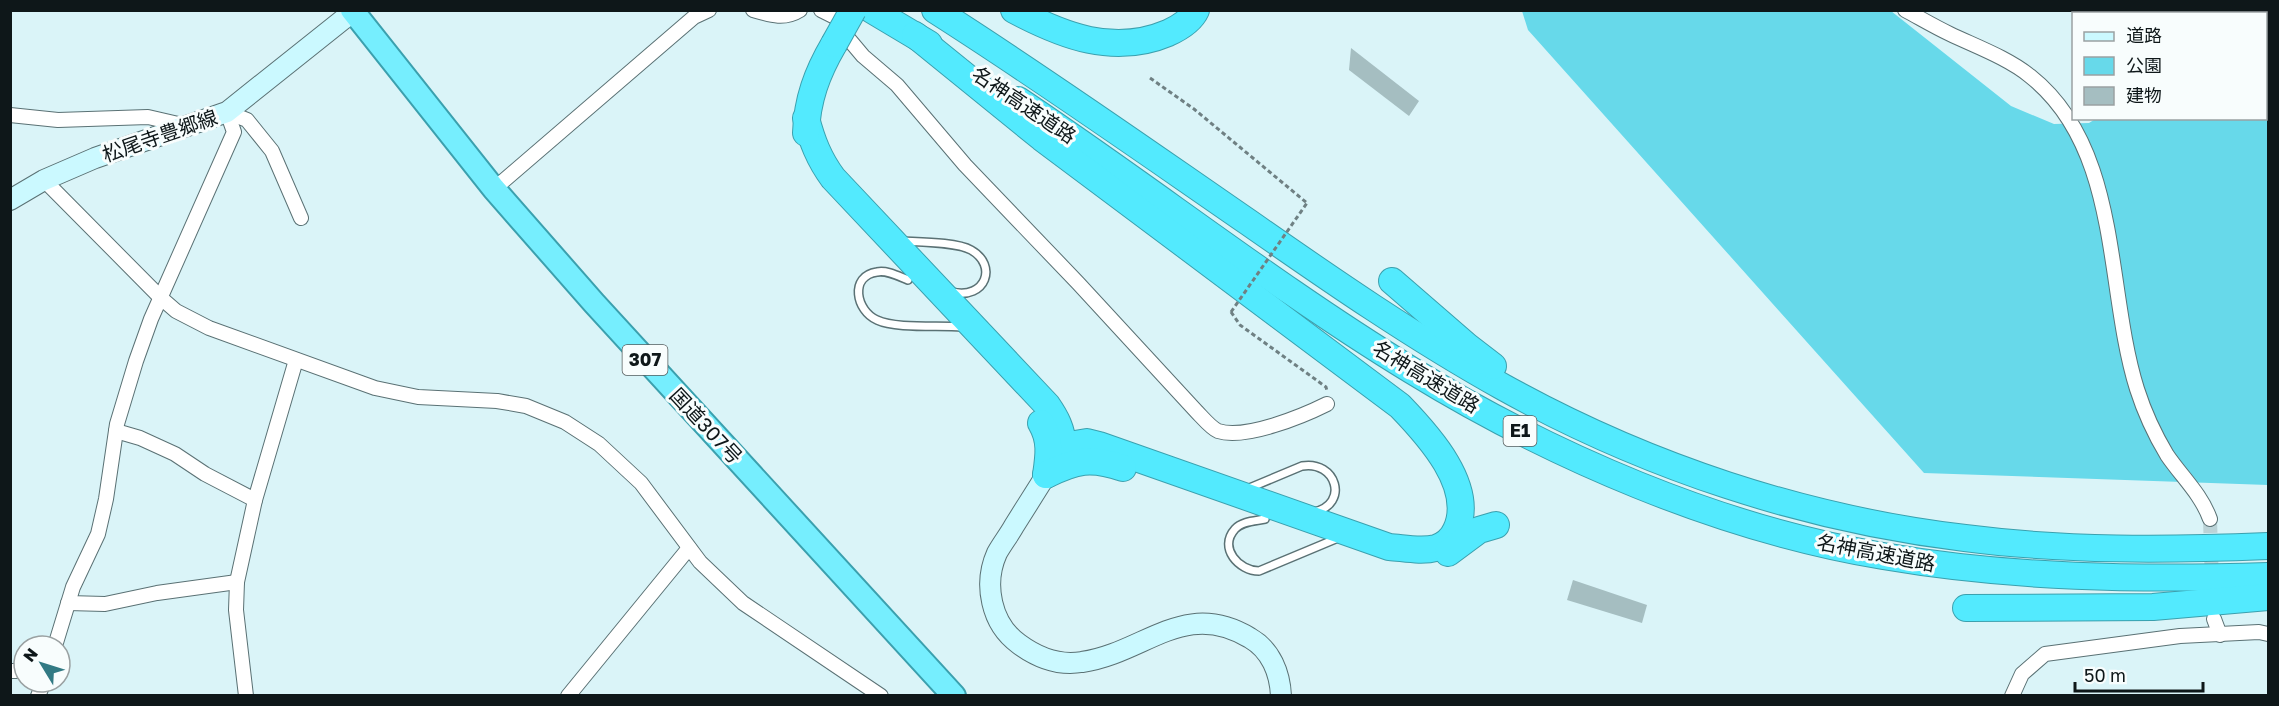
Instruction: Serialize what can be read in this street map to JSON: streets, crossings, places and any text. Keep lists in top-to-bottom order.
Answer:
{
  "streets": {
    "highway": [
      "名神高速道路",
      "307",
      "国道307号",
      "E1"
    ],
    "main road": ["松尾寺豊郷線"]
  },
  "crossings": [
    ["松尾寺豊郷線", "国道307号"]
  ],
  "legend": ["道路", "公園", "建物"],
  "scale_bar": "50 m",
  "north": "top left"
}
